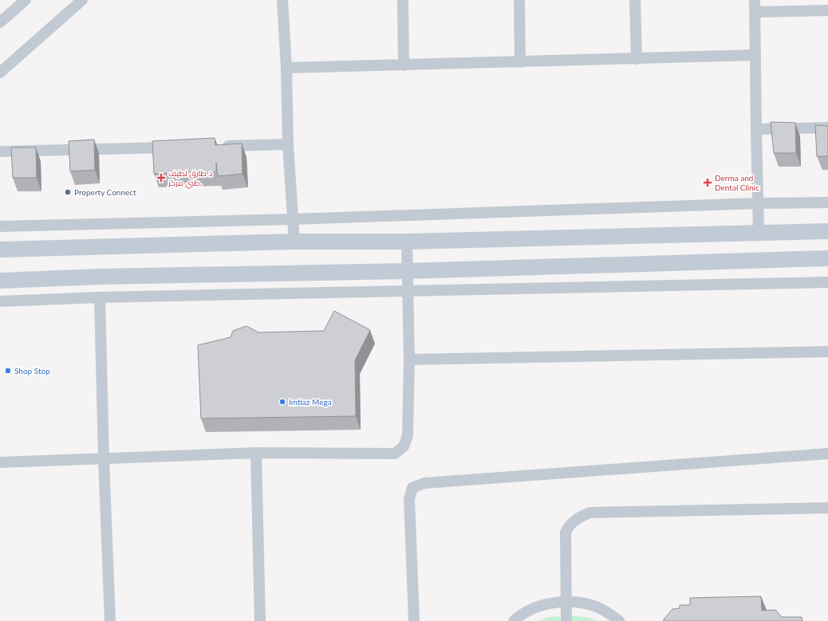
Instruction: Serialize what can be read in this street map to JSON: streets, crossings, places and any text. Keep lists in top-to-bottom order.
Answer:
{
  "places": {
    "health": ["د طارق لطیف طبي مرکز.", "Derma and Dental Clinic"],
    "other": ["Property Connect", "Shop Stop", "Imtiaz Mega"]
  }
}
